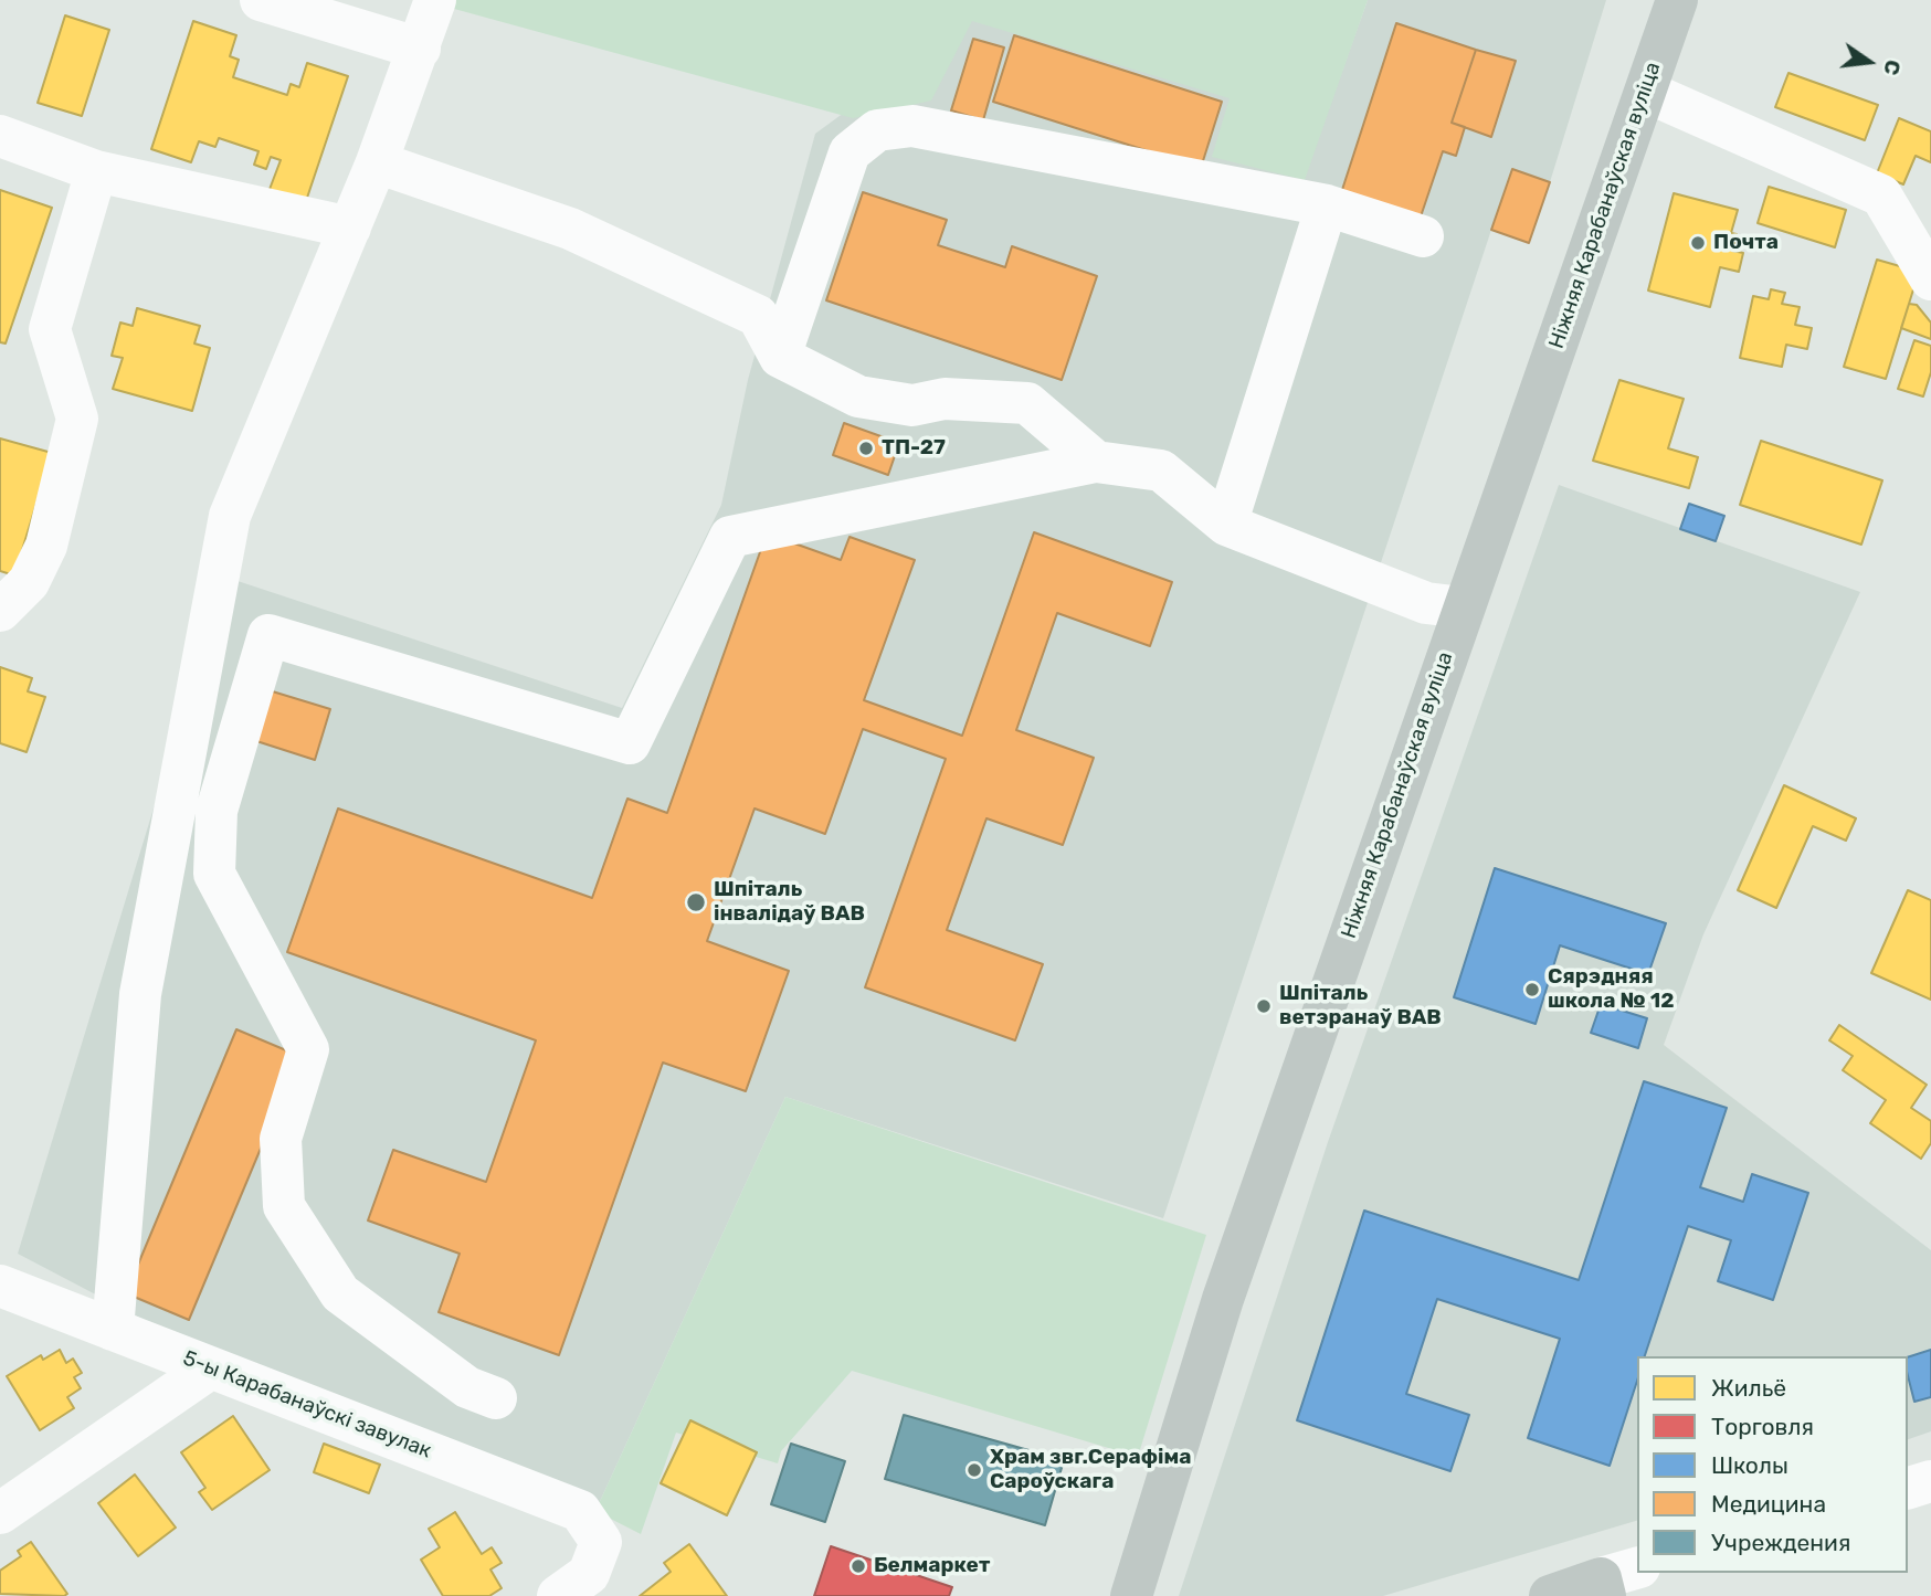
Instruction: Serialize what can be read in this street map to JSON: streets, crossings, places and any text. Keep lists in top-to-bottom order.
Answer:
{
  "streets": {
    "main road": ["Ніжняя Карабанаўская вуліца"],
    "street": ["5-ы Карабанаўскі завулак"]
  },
  "places": [
    "Почта",
    "ТП-27",
    "Шпіталь інвалідаў ВАВ",
    "Сярэдняя школа № 12",
    "Шпіталь ветэранаў ВАВ",
    "Храм звг.Серафіма Сароўскага",
    "Белмаркет"
  ],
  "legend": [
    "Жильё",
    "Торговля",
    "Школы",
    "Медицина",
    "Учреждения"
  ],
  "north": "right"
}
